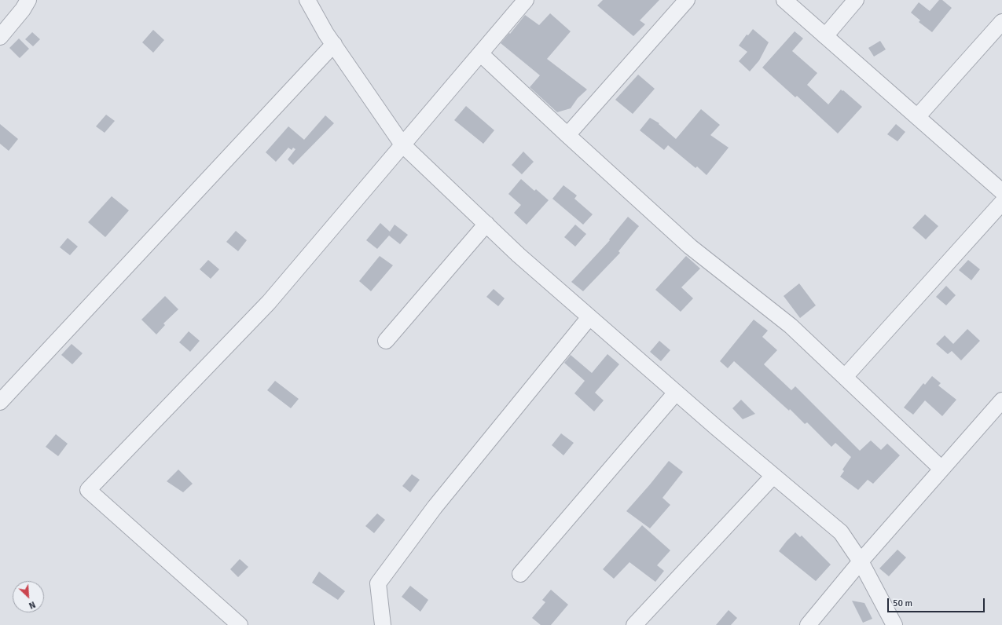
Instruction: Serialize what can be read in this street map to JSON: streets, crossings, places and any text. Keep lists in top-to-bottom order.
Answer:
{
  "scale_bar": "50 m",
  "north": "bottom right"
}
